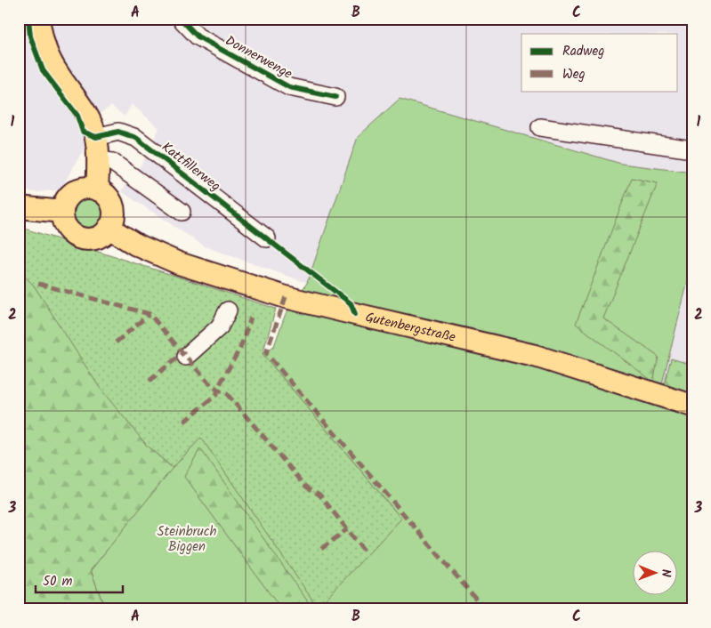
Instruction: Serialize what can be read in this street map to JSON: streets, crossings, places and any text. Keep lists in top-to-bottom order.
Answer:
{
  "streets": {
    "main road": ["Gutenbergstraße"],
    "street": ["Donnerwenge", "Kattfillerweg"]
  },
  "parks": ["Steinbruch Biggen"],
  "legend": ["Radweg", "Weg"],
  "scale_bar": "50 m",
  "north": "right",
  "grid": {
    "columns": ["A", "B", "C"],
    "rows": ["1", "2", "3"]
  }
}
